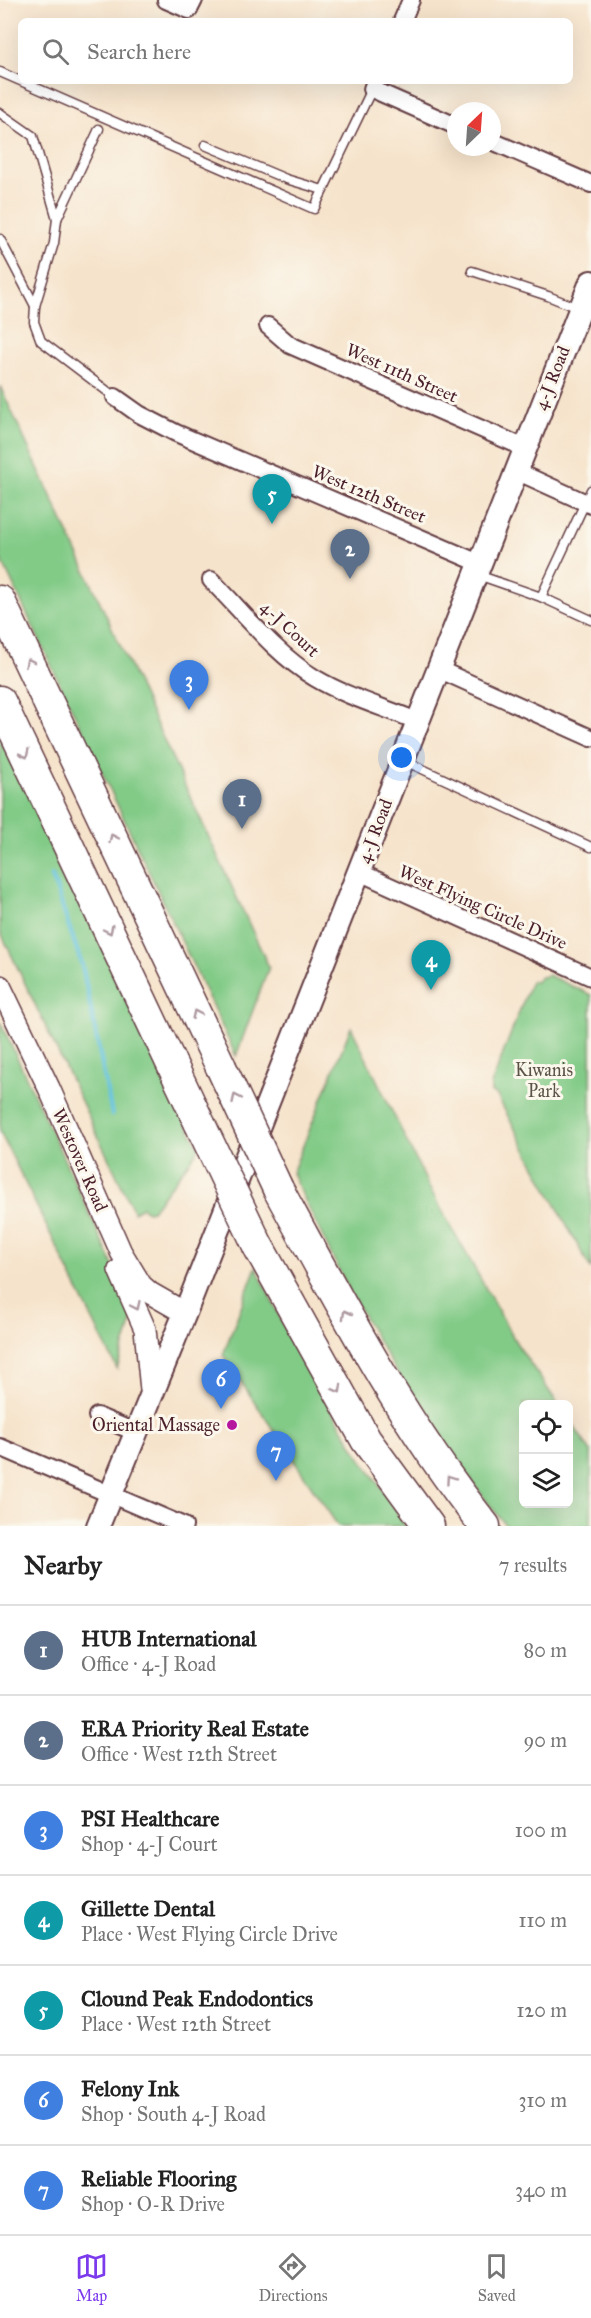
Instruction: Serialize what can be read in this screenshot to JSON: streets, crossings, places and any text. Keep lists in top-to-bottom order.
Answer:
{
  "streets": {
    "main road": ["4-J Road"],
    "street": [
      "West 11th Street",
      "West 12th Street",
      "4-J Court",
      "West Flying Circle Drive",
      "Westover Road"
    ]
  },
  "crossings": [
    ["West 11th Street", "4-J Road"],
    ["4-J Road", "West 12th Street"],
    ["4-J Road", "4-J Court"],
    ["4-J Road", "West Flying Circle Drive"],
    ["4-J Road", "Westover Road"]
  ],
  "parks": ["Kiwanis Park"],
  "places": ["Oriental Massage"],
  "north": "top right",
  "page": {
    "search": "Search here",
    "pins": [
      "5",
      "2",
      "3",
      "1",
      "4",
      "6",
      "7"
    ],
    "heading": ["Nearby", "7 results"],
    "list": [
      {
        "mark": "1",
        "name": "HUB International",
        "note": "Office · 4-J Road",
        "value": "80 m"
      },
      {
        "mark": "2",
        "name": "ERA Priority Real Estate",
        "note": "Office · West 12th Street",
        "value": "90 m"
      },
      {
        "mark": "3",
        "name": "PSI Healthcare",
        "note": "Shop · 4-J Court",
        "value": "100 m"
      },
      {
        "mark": "4",
        "name": "Gillette Dental",
        "note": "Place · West Flying Circle Drive",
        "value": "110 m"
      },
      {
        "mark": "5",
        "name": "Clound Peak Endodontics",
        "note": "Place · West 12th Street",
        "value": "120 m"
      },
      {
        "mark": "6",
        "name": "Felony Ink",
        "note": "Shop · South 4-J Road",
        "value": "310 m"
      },
      {
        "mark": "7",
        "name": "Reliable Flooring",
        "note": "Shop · O-R Drive",
        "value": "340 m"
      }
    ],
    "nav": ["Map", "Directions", "Saved"]
  }
}
